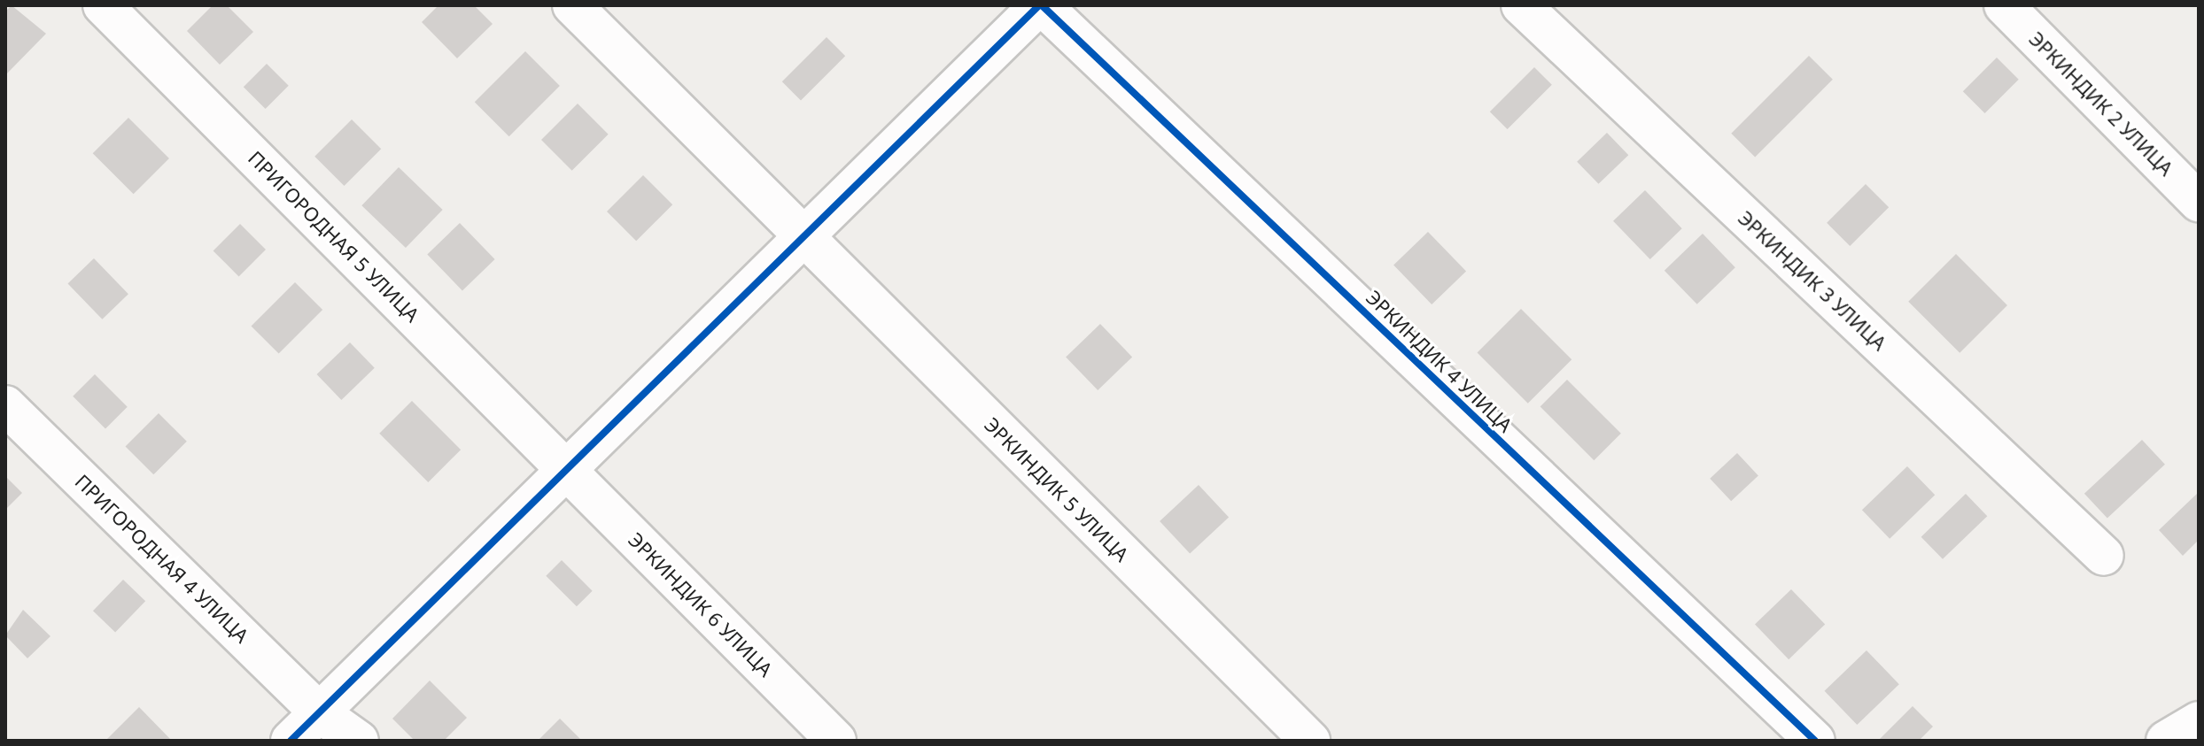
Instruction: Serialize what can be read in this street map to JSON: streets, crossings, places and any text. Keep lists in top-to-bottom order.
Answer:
{
  "streets": {
    "street": [
      "ЭРКИНДИК 2 УЛИЦА",
      "ПРИГОРОДНАЯ 5 УЛИЦА",
      "ЭРКИНДИК 3 УЛИЦА",
      "ЭРКИНДИК 4 УЛИЦА",
      "ЭРКИНДИК 5 УЛИЦА",
      "ПРИГОРОДНАЯ 4 УЛИЦА",
      "ЭРКИНДИК 6 УЛИЦА"
    ]
  },
  "crossings": [
    ["ПРИГОРОДНАЯ 5 УЛИЦА", "ЭРКИНДИК 6 УЛИЦА"]
  ]
}
